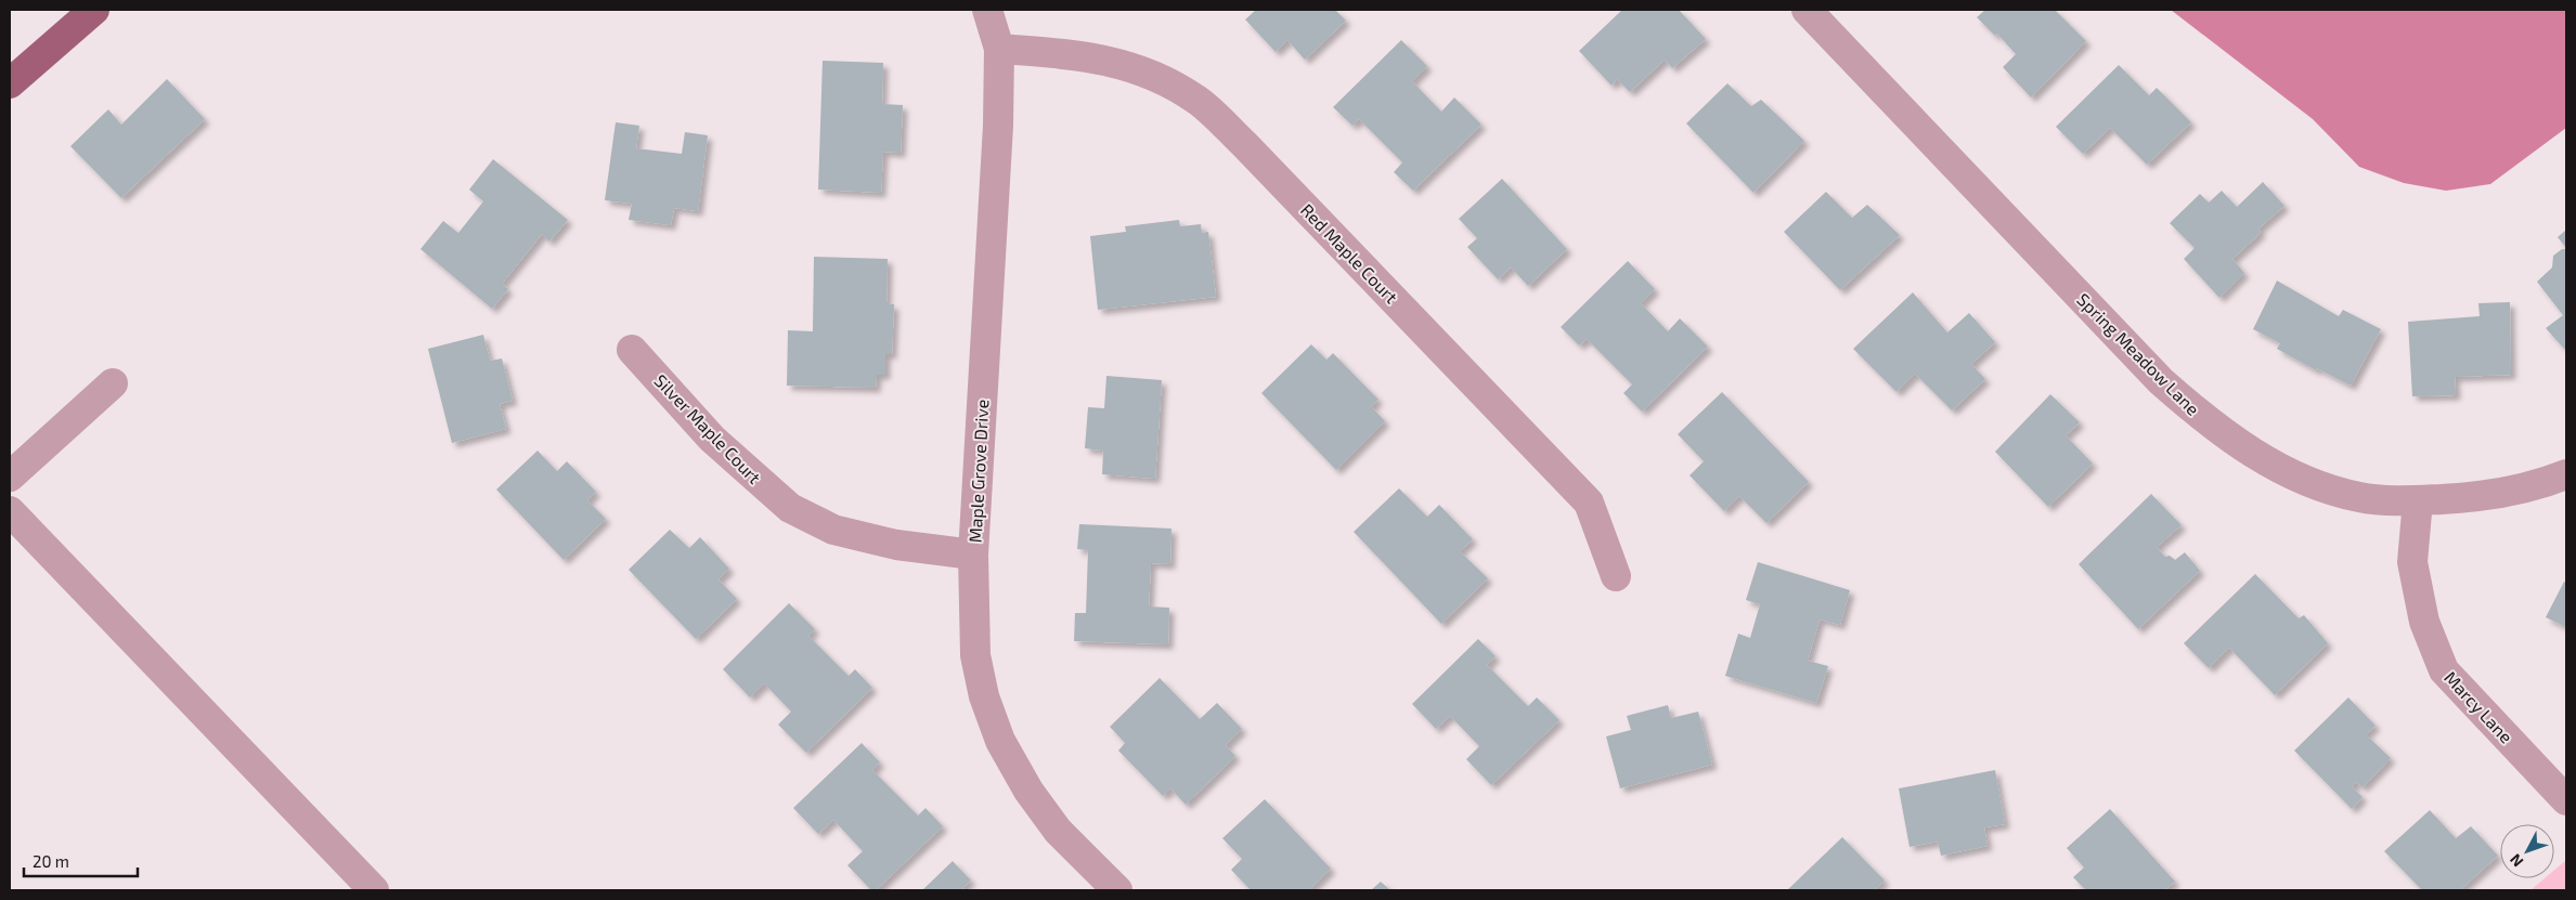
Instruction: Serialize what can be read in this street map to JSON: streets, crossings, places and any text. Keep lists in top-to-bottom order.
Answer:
{
  "streets": {
    "street": [
      "Red Maple Court",
      "Spring Meadow Lane",
      "Silver Maple Court",
      "Maple Grove Drive",
      "Marcy Lane"
    ]
  },
  "crossings": [
    ["Red Maple Court", "Maple Grove Drive"],
    ["Spring Meadow Lane", "Marcy Lane"],
    ["Silver Maple Court", "Maple Grove Drive"]
  ],
  "scale_bar": "20 m",
  "north": "bottom left"
}
